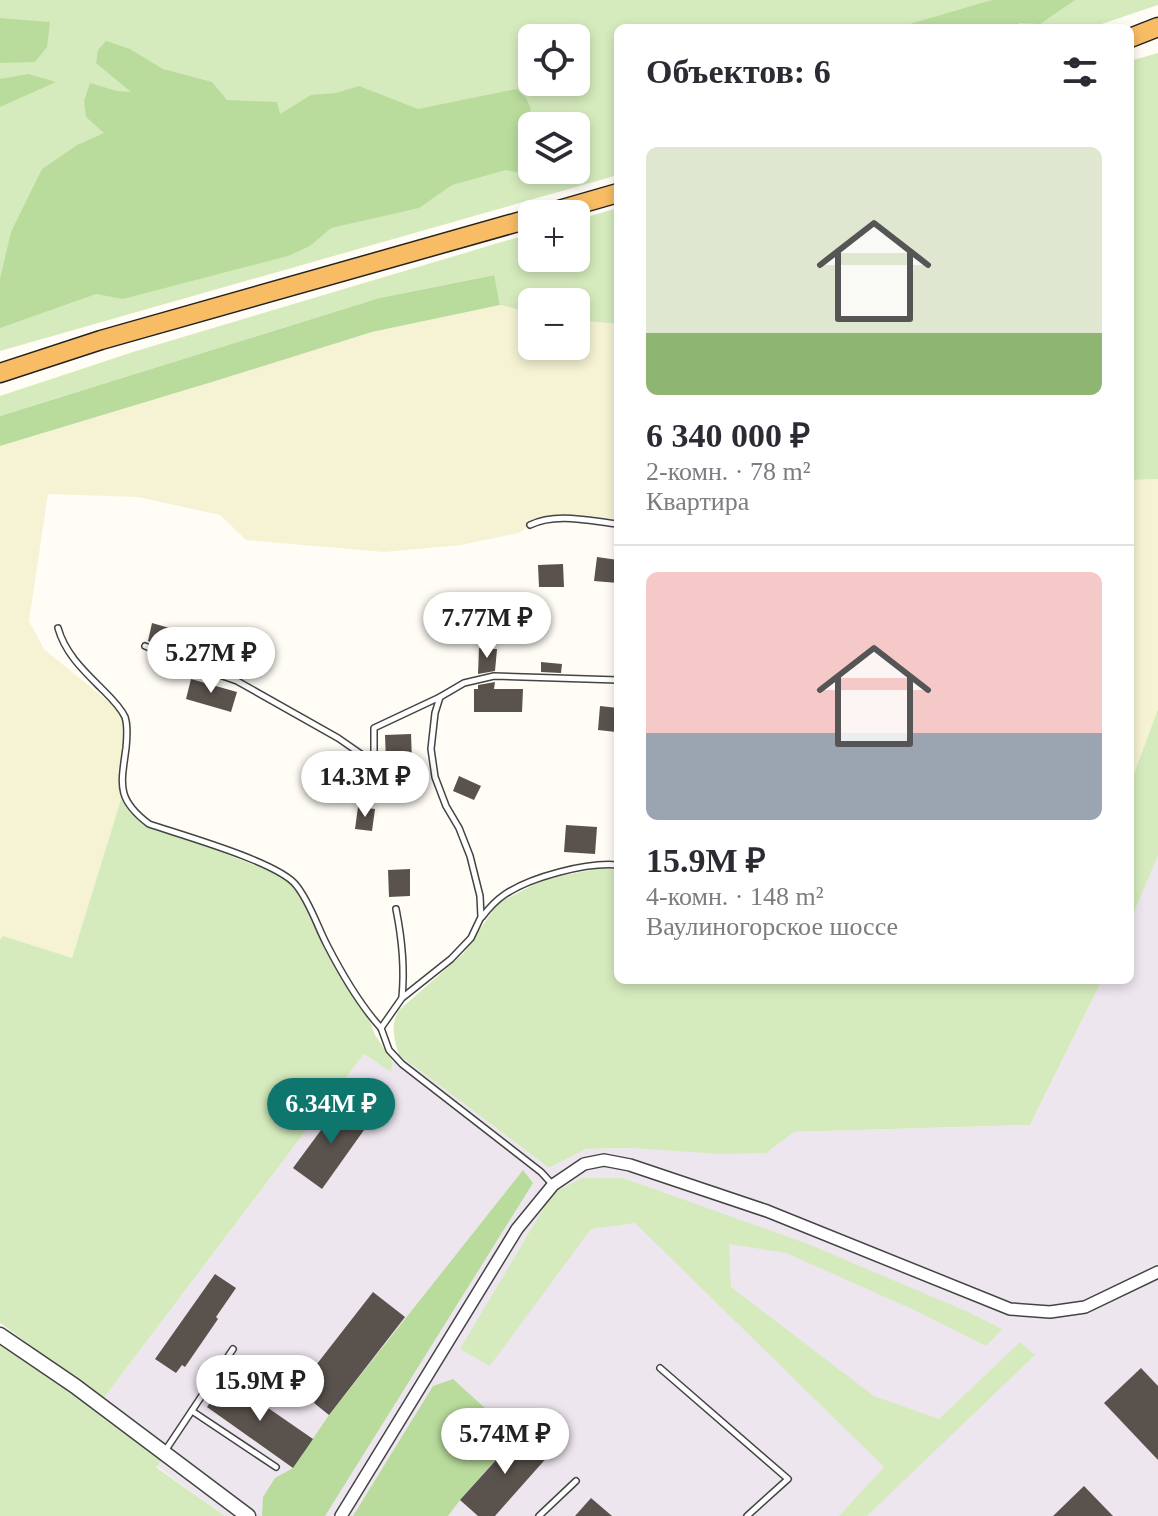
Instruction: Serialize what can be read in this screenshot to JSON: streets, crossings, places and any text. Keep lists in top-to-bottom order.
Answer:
{
  "page": {
    "map_buttons": ["+", "−"],
    "heading": "Объектов: 6",
    "list": [
      {
        "name": "6 340 000 ₽",
        "note": "2-комн. · 78 m² · Квартира"
      },
      {
        "name": "15.9M ₽",
        "note": "4-комн. · 148 m² · Ваулиногорское шоссе"
      }
    ],
    "price": [
      "7.77M ₽",
      "5.27M ₽",
      "14.3M ₽",
      "6.34M ₽",
      "15.9M ₽",
      "5.74M ₽"
    ]
  }
}
